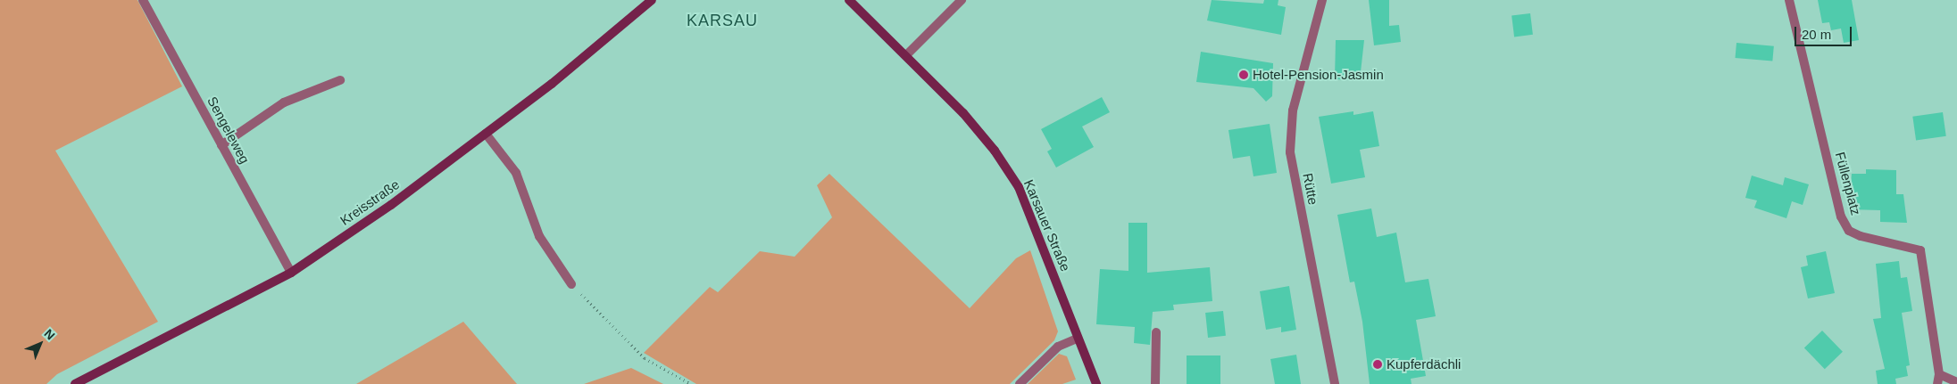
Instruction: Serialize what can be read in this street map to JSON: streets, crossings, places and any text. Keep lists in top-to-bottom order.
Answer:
{
  "streets": {
    "street": [
      "Sengeleweg",
      "Füllenplatz",
      "Rütte",
      "Kreisstraße",
      "Karsauer Straße"
    ]
  },
  "crossings": [
    ["Sengeleweg", "Kreisstraße"]
  ],
  "districts": ["KARSAU"],
  "places": ["Hotel-Pension-Jasmin", "Kupferdächli"],
  "scale_bar": "20 m",
  "north": "top right"
}
